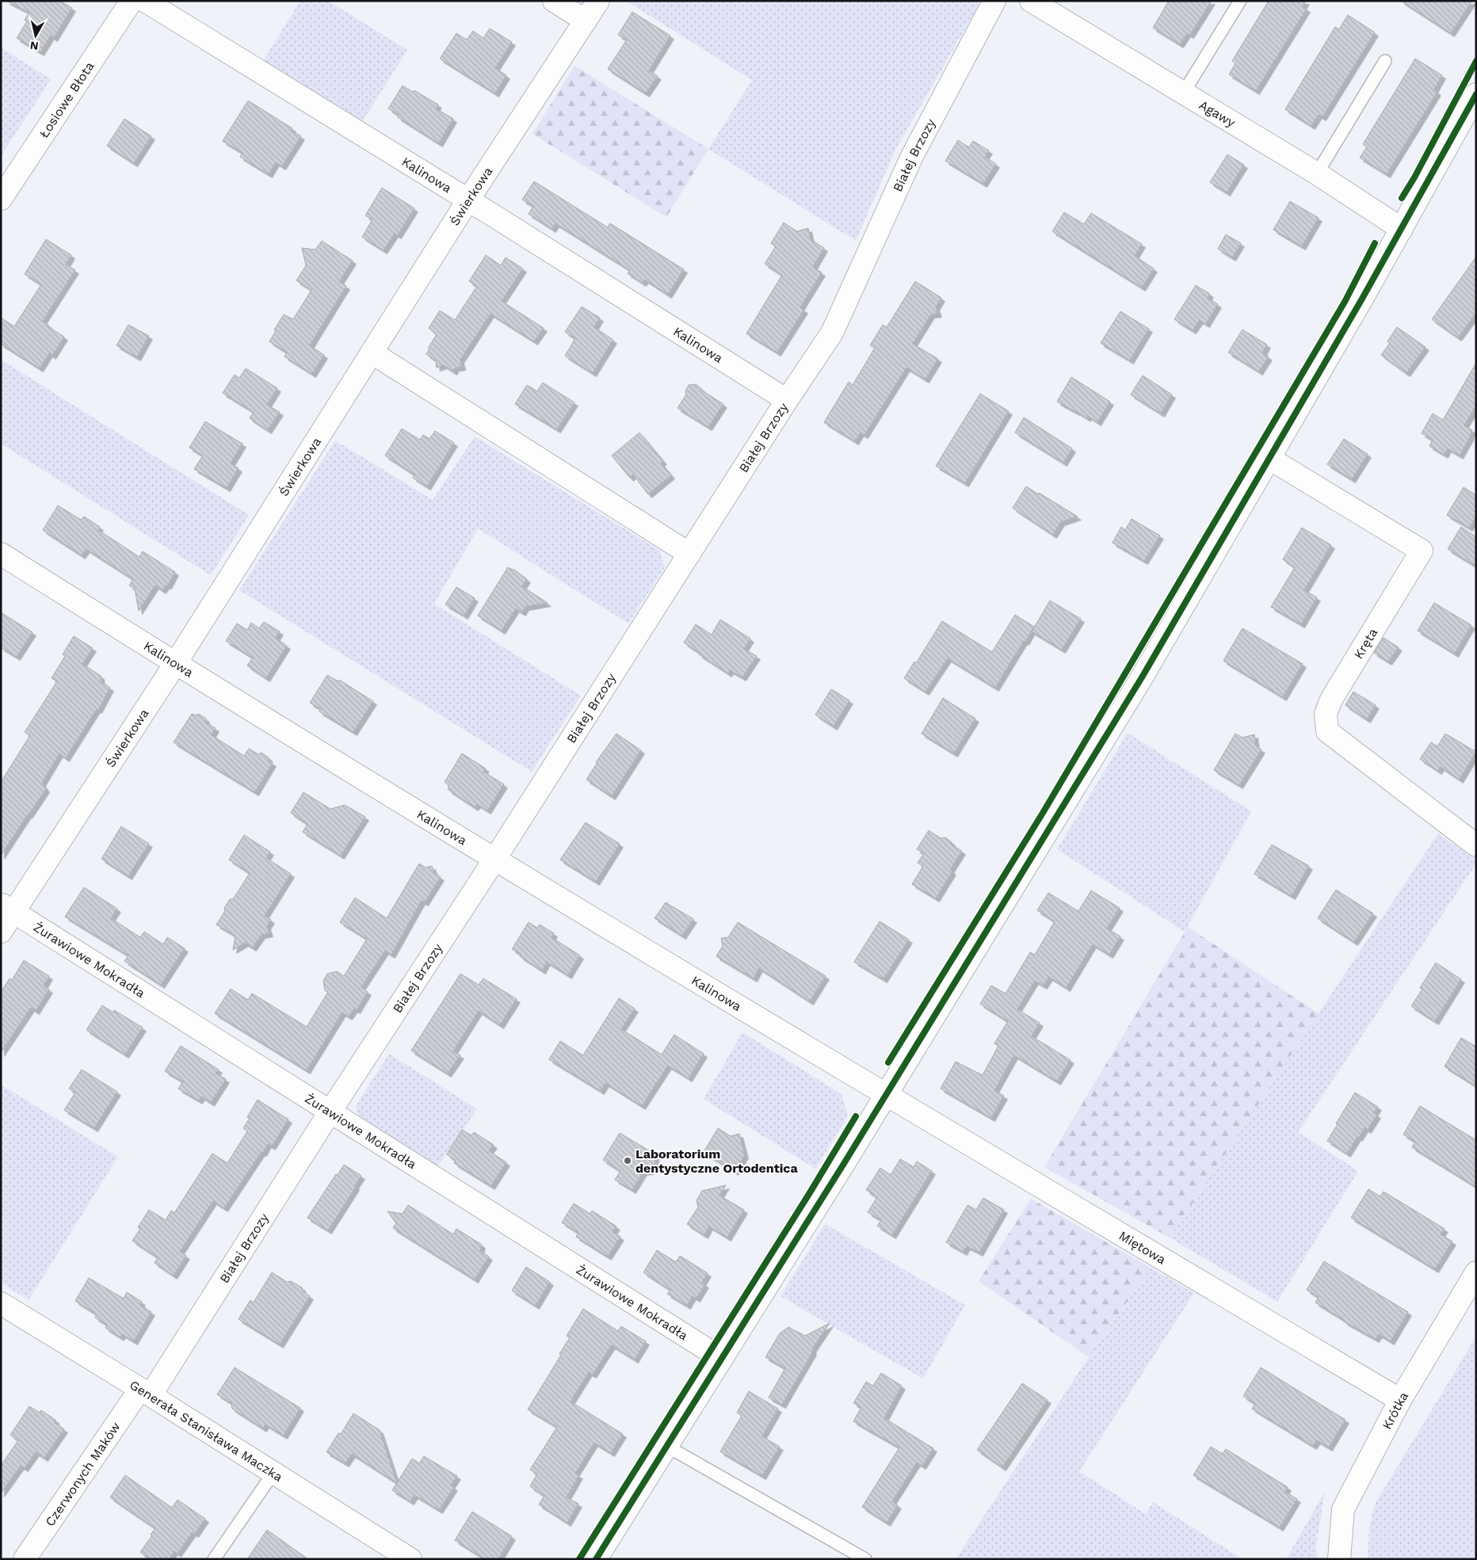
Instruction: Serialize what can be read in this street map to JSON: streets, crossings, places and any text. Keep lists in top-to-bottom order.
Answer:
{
  "streets": {
    "street": [
      "Łosiowe Błota",
      "Agawy",
      "Białej Brzozy",
      "Kalinowa",
      "Świerkowa",
      "Kręta",
      "Żurawiowe Mokradła",
      "Miętowa",
      "Krótka",
      "Generała Stanisława Maczka",
      "Czerwonych Maków"
    ]
  },
  "crossings": [
    ["Białej Brzozy", "Kalinowa"],
    ["Białej Brzozy", "Żurawiowe Mokradła"],
    ["Białej Brzozy", "Generała Stanisława Maczka"],
    ["Białej Brzozy", "Czerwonych Maków"],
    ["Kalinowa", "Świerkowa"],
    ["Kalinowa", "Miętowa"],
    ["Świerkowa", "Żurawiowe Mokradła"],
    ["Miętowa", "Krótka"],
    ["Generała Stanisława Maczka", "Czerwonych Maków"]
  ],
  "places": ["Laboratorium dentystyczne Ortodentica"],
  "north": "bottom"
}
